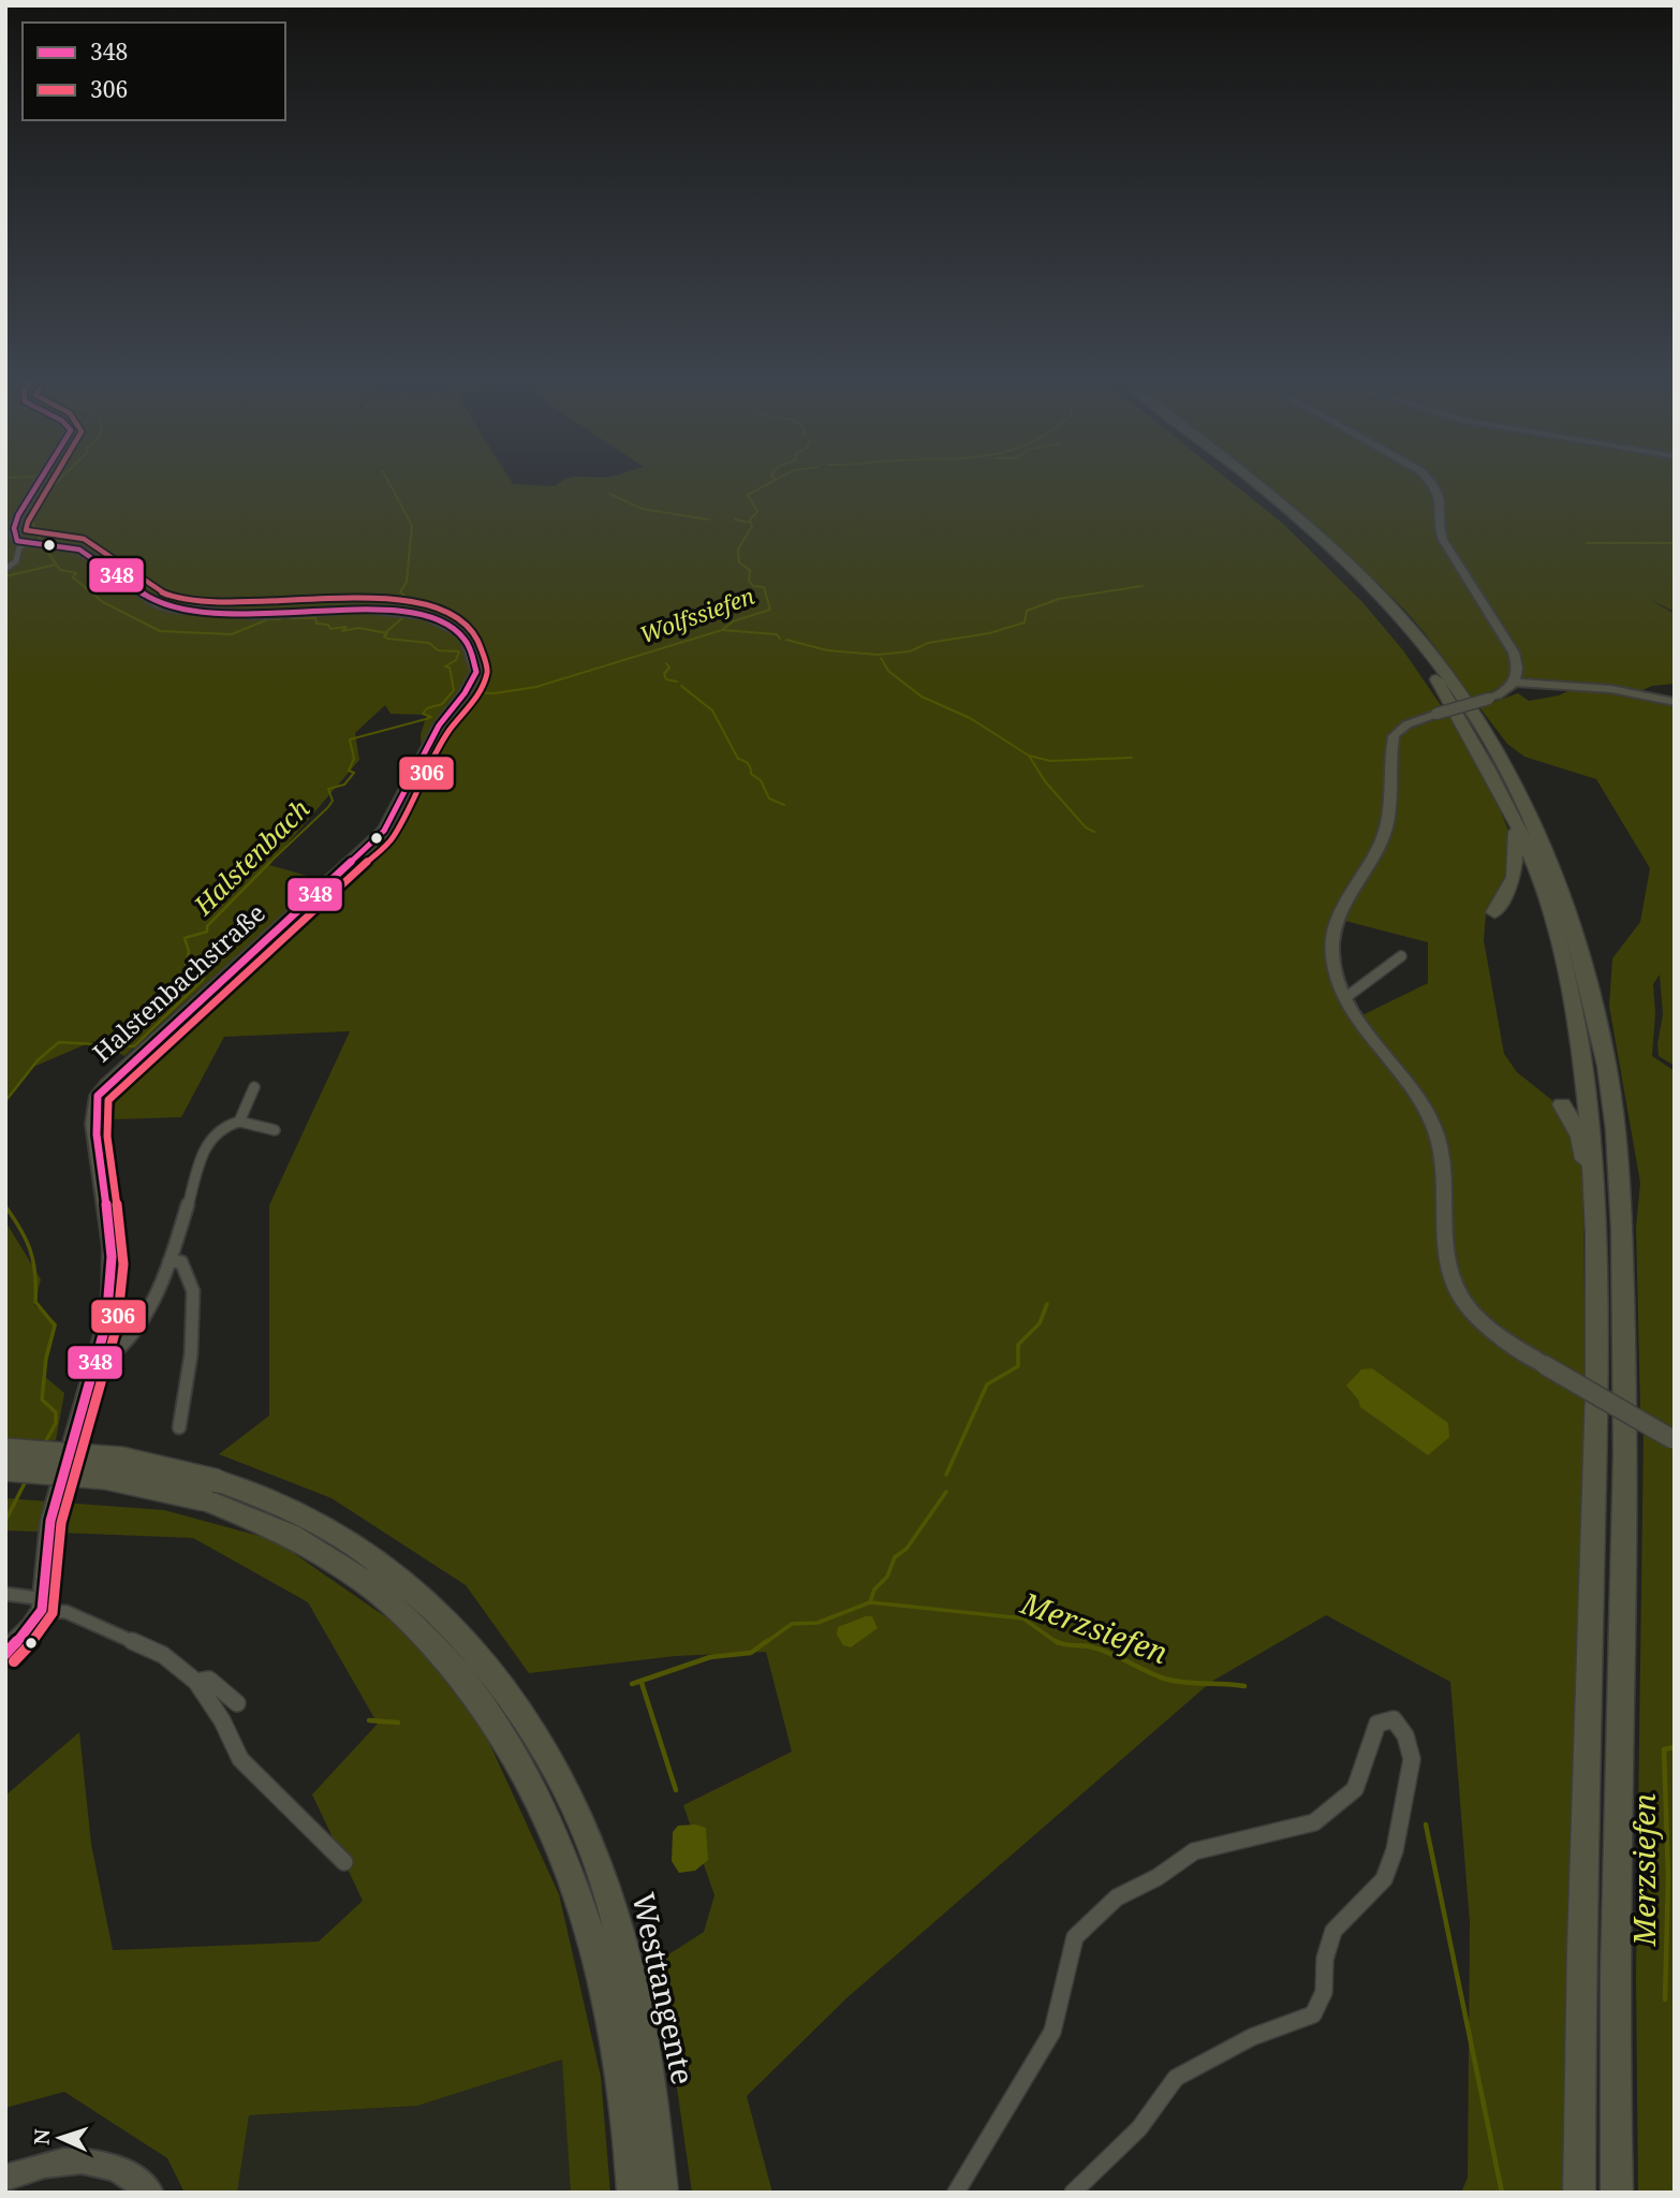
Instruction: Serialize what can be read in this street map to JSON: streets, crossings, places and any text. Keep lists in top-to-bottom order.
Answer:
{
  "streets": {
    "highway": ["Westtangente"],
    "street": ["Halstenbachstraße"]
  },
  "water": ["Wolfssiefen", "Halstenbach", "Merzsiefen"],
  "lines": ["transit line 348", "transit line 306"],
  "legend": ["348", "306"],
  "north": "left"
}
